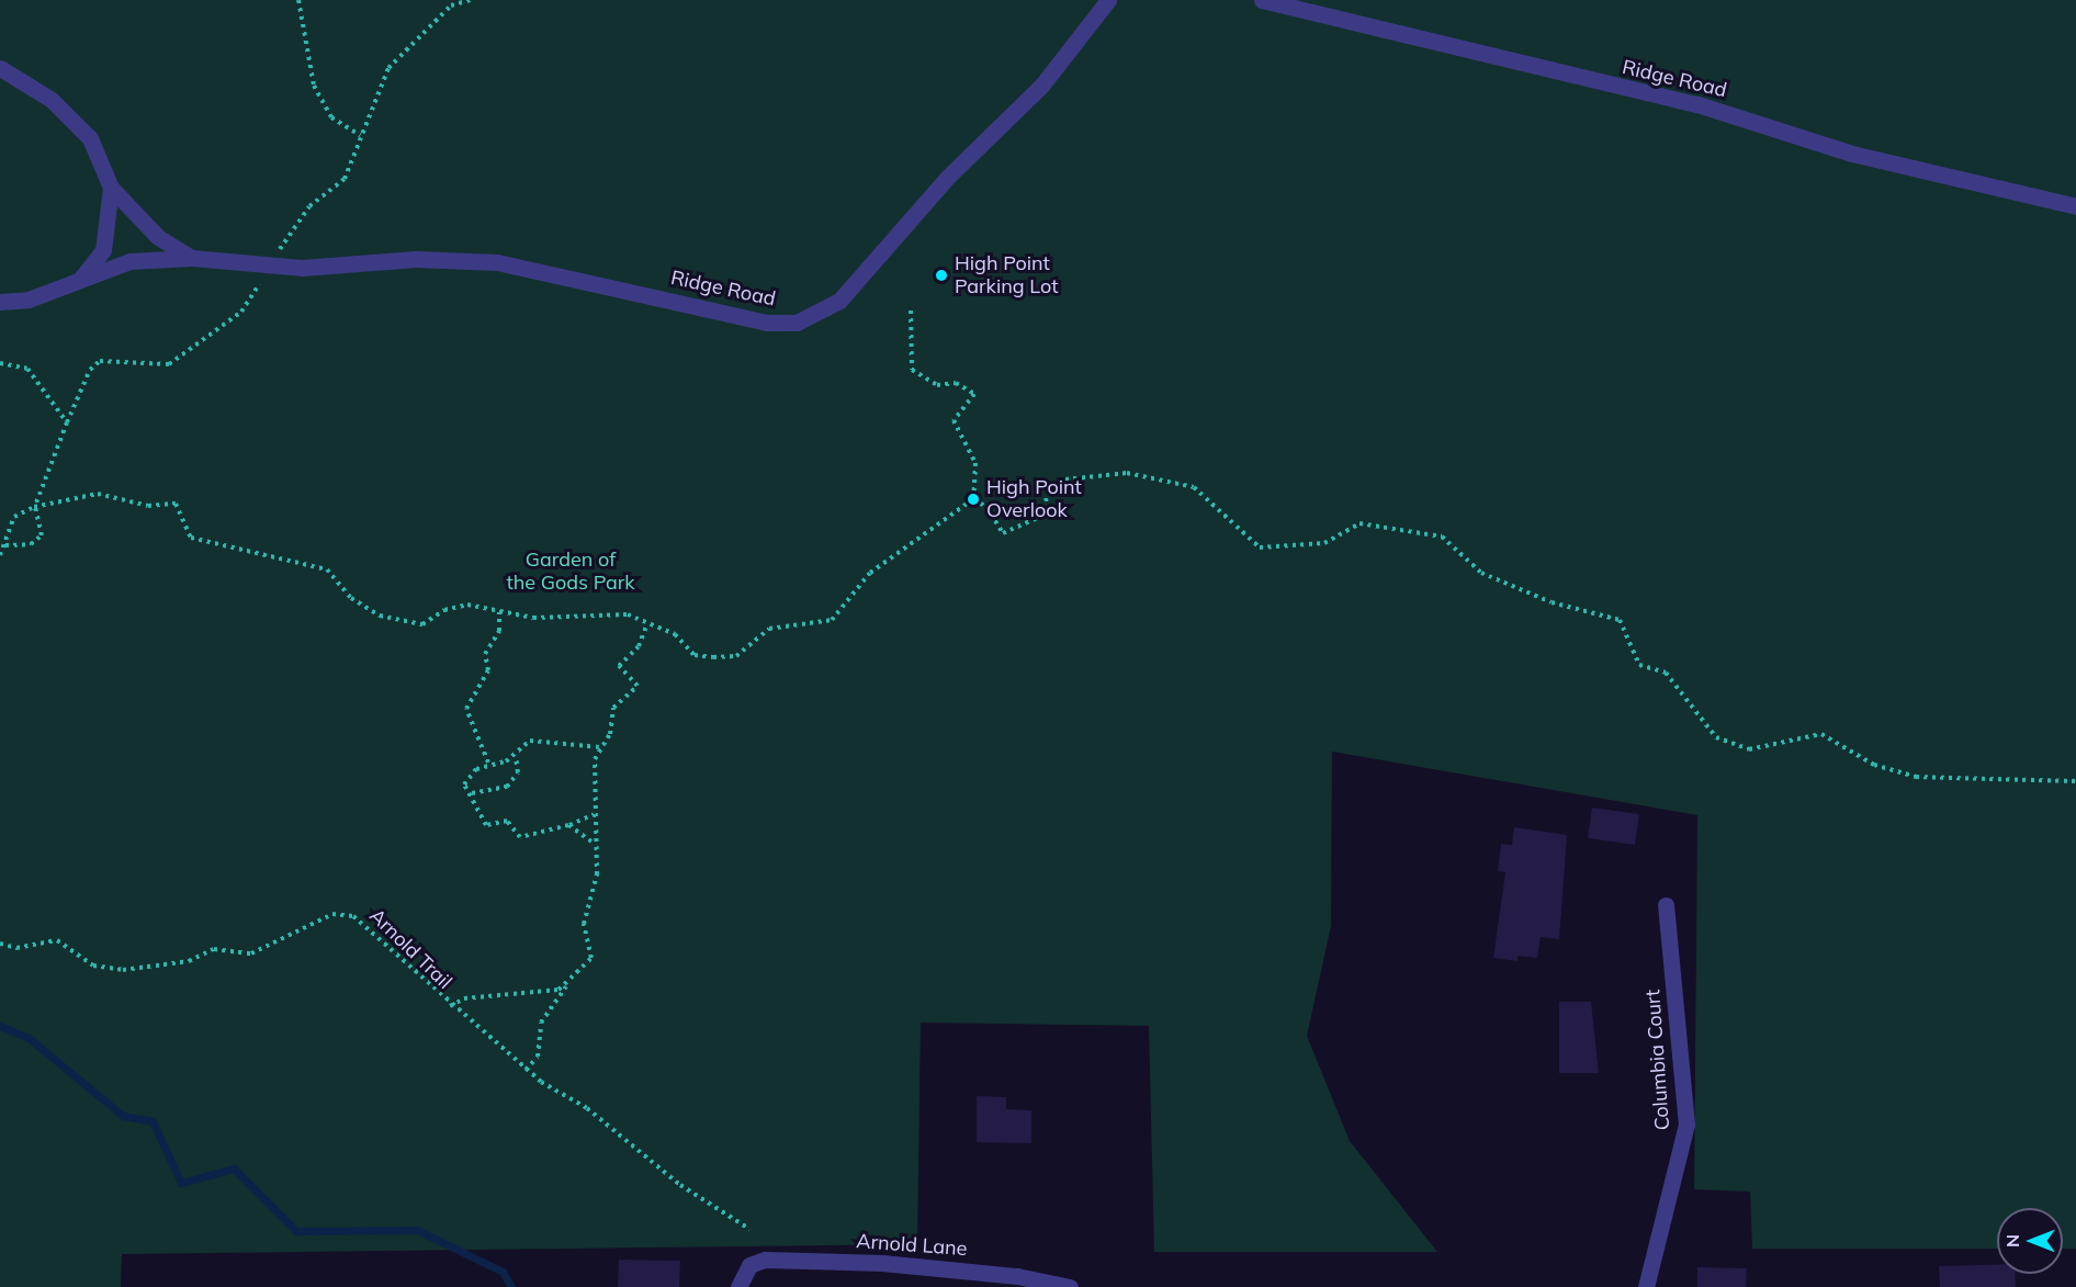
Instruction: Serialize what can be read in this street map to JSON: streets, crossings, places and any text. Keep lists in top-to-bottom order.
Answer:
{
  "streets": {
    "street": ["Ridge Road", "Columbia Court", "Arnold Lane"],
    "path": ["Arnold Trail"]
  },
  "parks": ["Garden of the Gods Park"],
  "places": ["High Point Parking Lot", "High Point Overlook"],
  "north": "left"
}
